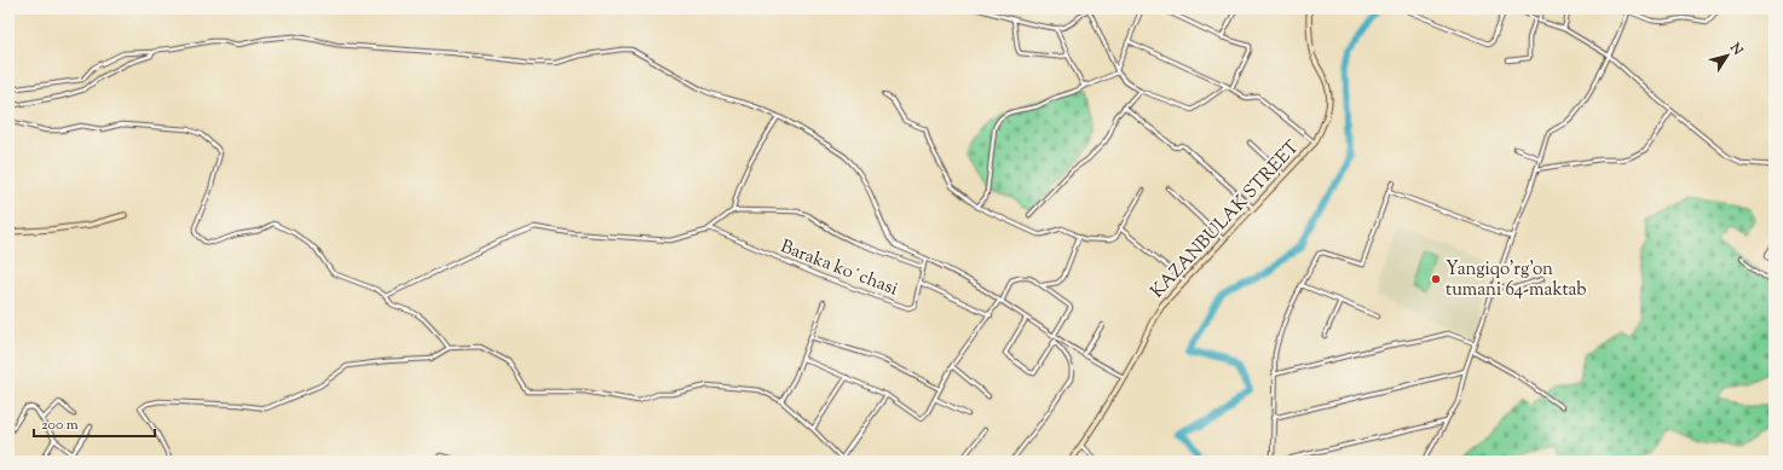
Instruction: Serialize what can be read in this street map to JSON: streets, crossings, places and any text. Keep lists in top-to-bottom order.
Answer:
{
  "streets": {
    "main road": ["KAZANBULAK STREET"],
    "street": ["Baraka koʻchasi"]
  },
  "places": ["Yangiqo’rg’on tumani 64-maktab"],
  "scale_bar": "200 m",
  "north": "top right"
}
